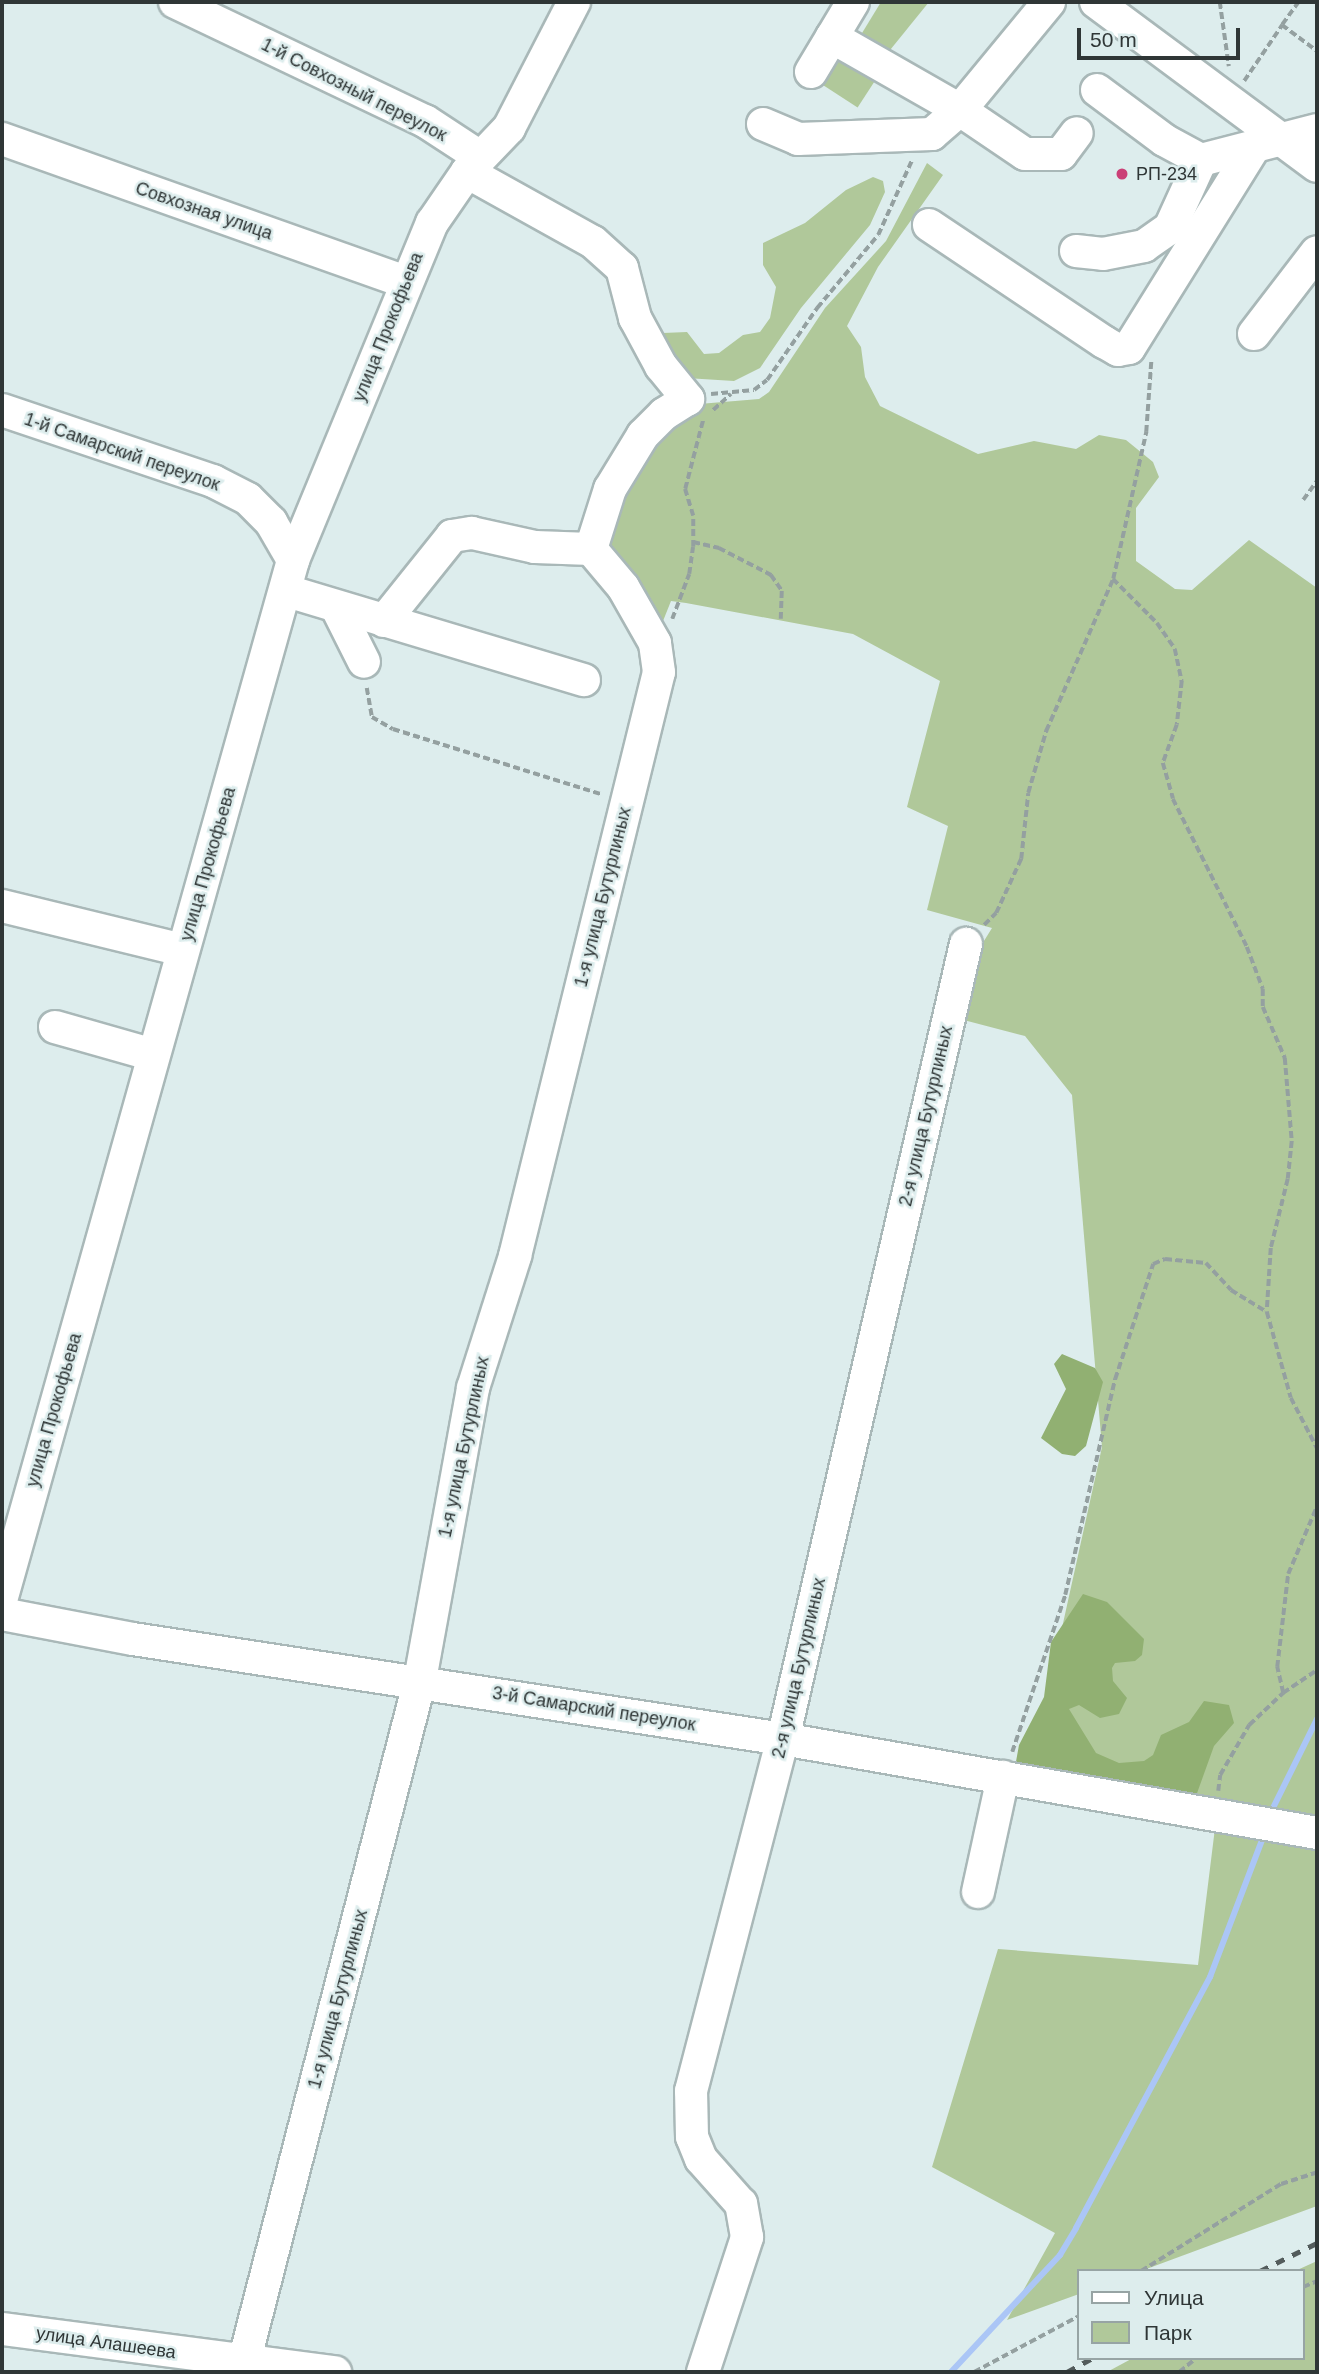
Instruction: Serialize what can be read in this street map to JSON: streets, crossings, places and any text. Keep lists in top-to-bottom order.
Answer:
{
  "streets": {
    "street": [
      "1-й Совхозный переулок",
      "Совхозная улица",
      "улица Прокофьева",
      "1-й Самарский переулок",
      "1-я улица Бутурлиных",
      "2-я улица Бутурлиных",
      "3-й Самарский переулок",
      "улица Алашеева"
    ]
  },
  "crossings": [
    ["1-й Совхозный переулок", "улица Прокофьева"],
    ["Совхозная улица", "улица Прокофьева"],
    ["улица Прокофьева", "1-й Самарский переулок"],
    ["1-я улица Бутурлиных", "3-й Самарский переулок"],
    ["1-я улица Бутурлиных", "улица Алашеева"],
    ["2-я улица Бутурлиных", "3-й Самарский переулок"]
  ],
  "places": ["РП-234"],
  "legend": ["Улица", "Парк"],
  "scale_bar": "50 m"
}
